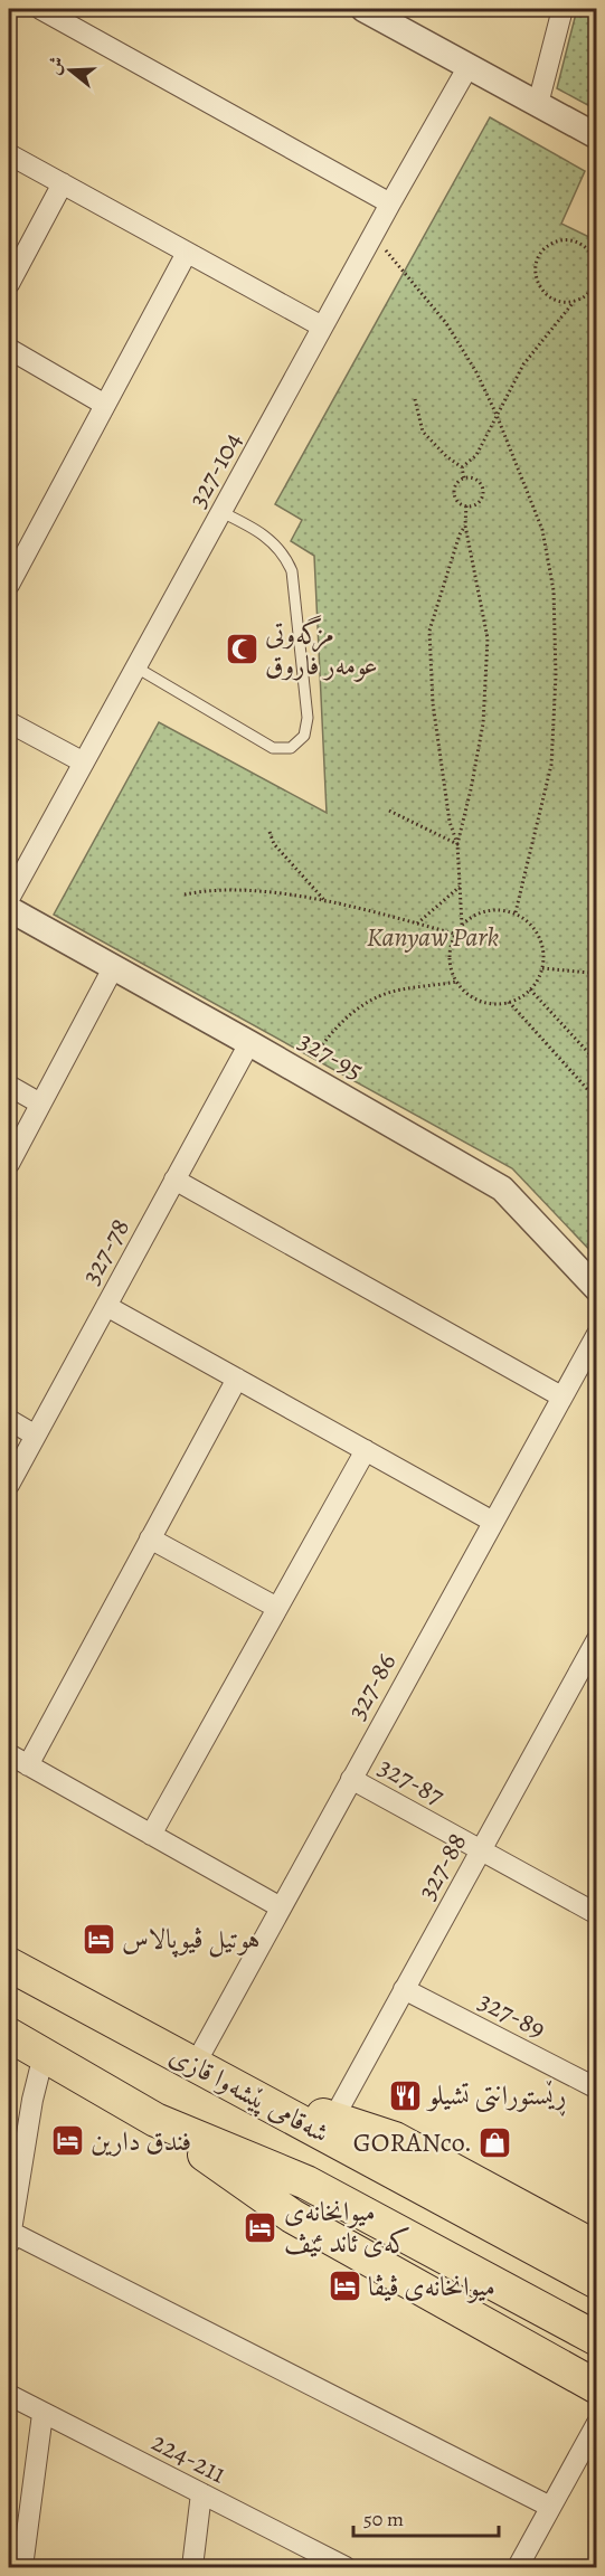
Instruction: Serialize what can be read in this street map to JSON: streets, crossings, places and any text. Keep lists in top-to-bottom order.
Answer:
{
  "streets": {
    "highway": ["شەقامی پێشەوا قازی"],
    "street": [
      "327-104",
      "327-95",
      "327-78",
      "327-86",
      "327-87",
      "327-88",
      "327-89",
      "224-211"
    ]
  },
  "crossings": [
    ["327-95", "327-78"],
    ["327-86", "327-87"],
    ["327-86", "شەقامی پێشەوا قازی"],
    ["327-87", "327-88"],
    ["327-88", "327-89"]
  ],
  "parks": ["Kanyaw Park"],
  "places": {
    "mosque": ["مزگەوتی عومەر فاروق"],
    "hotel": [
      "هوتیل ڤیوپالاس",
      "فندق دارين",
      "میوانخانەی کەی ئاند ئێڤ",
      "میوانخانەی ڤیڤا"
    ],
    "restaurant": ["ڕێستورانتی تشیلو"],
    "shop": ["GORANco."]
  },
  "scale_bar": "50 m",
  "north": "left"
}
